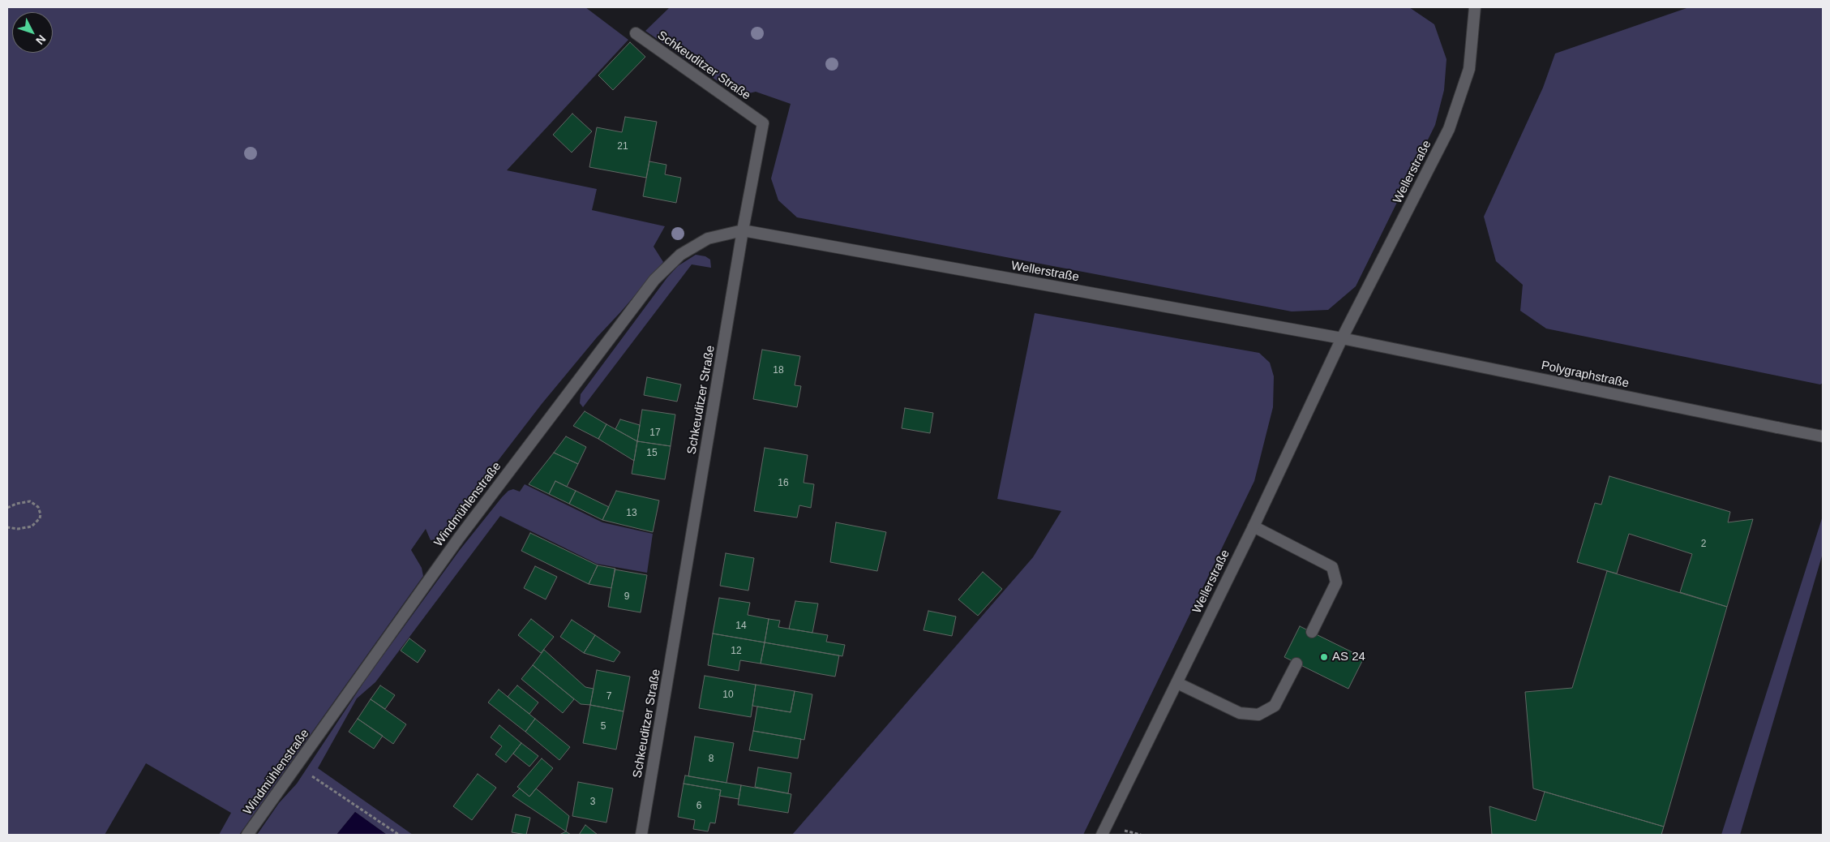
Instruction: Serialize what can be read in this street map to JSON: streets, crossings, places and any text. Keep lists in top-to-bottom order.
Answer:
{
  "streets": {
    "street": [
      "Schkeuditzer Straße",
      "Wellerstraße",
      "Polygraphstraße",
      "Windmühlenstraße"
    ]
  },
  "crossings": [
    ["Schkeuditzer Straße", "Wellerstraße"],
    ["Schkeuditzer Straße", "Windmühlenstraße"],
    ["Wellerstraße", "Polygraphstraße"],
    ["Wellerstraße", "Windmühlenstraße"]
  ],
  "places": ["AS 24"],
  "house_numbers": [
    "21",
    "18",
    "17",
    "15",
    "16",
    "13",
    "2",
    "9",
    "14",
    "12",
    "10",
    "7",
    "5",
    "8",
    "3",
    "6"
  ],
  "north": "bottom right"
}
